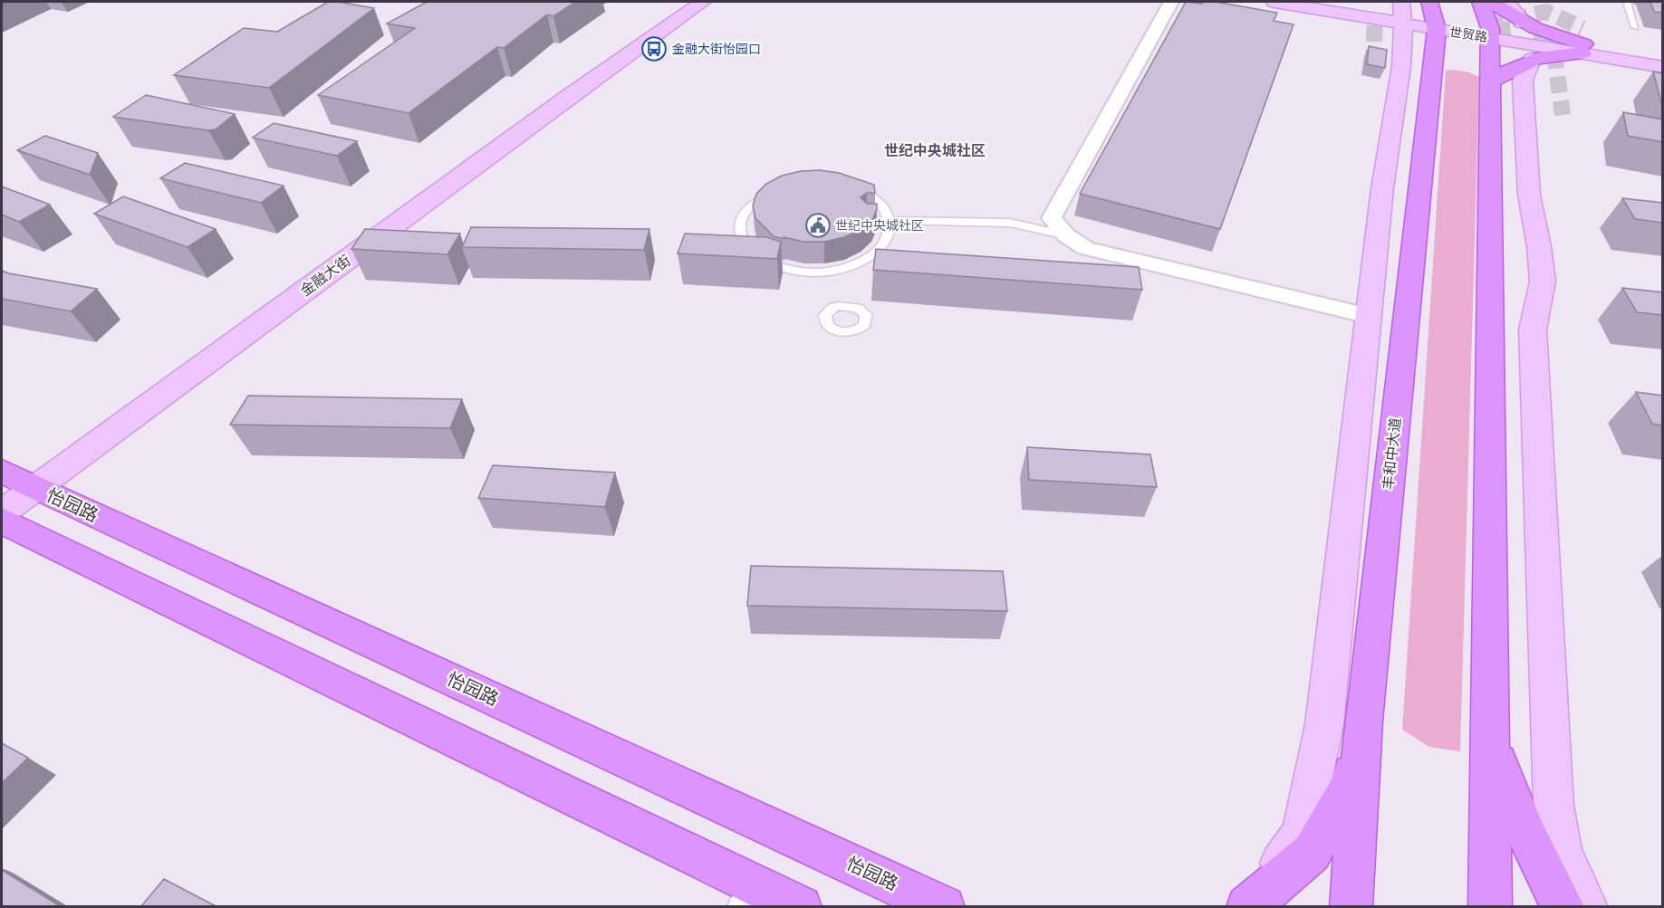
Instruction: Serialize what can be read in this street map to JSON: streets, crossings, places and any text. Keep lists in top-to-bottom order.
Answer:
{
  "streets": {
    "main road": [
      "世贸路",
      "金融大街",
      "丰和中大道",
      "怡园路"
    ]
  },
  "crossings": [
    ["世贸路", "丰和中大道"],
    ["金融大街", "怡园路"]
  ],
  "districts": ["世纪中央城社区"],
  "places": {
    "bus stop": ["金融大街怡园口"],
    "public building": ["世纪中央城社区"]
  }
}
